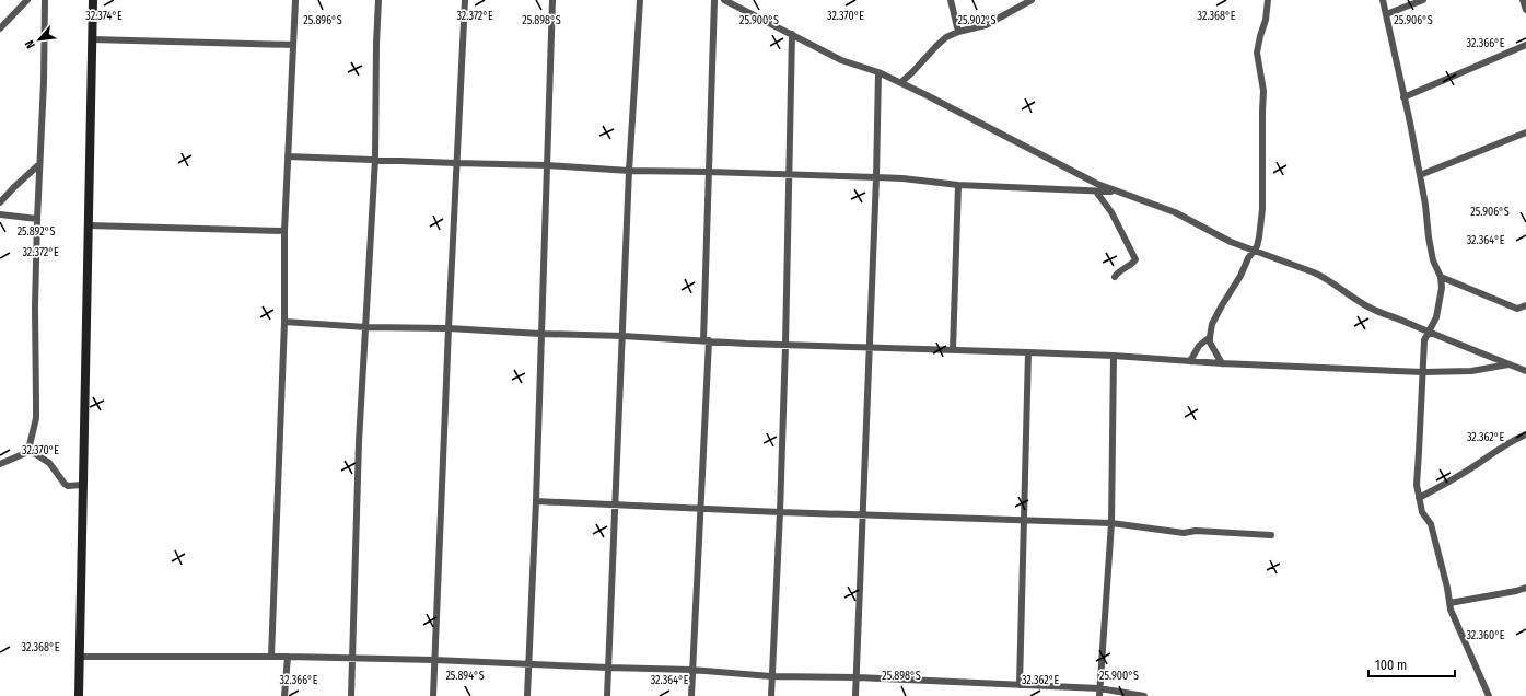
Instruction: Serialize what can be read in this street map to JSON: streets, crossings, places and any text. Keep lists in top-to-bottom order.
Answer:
{
  "scale_bar": "100 m",
  "north": "bottom left",
  "coordinates": [
    "32.374°E",
    "32.372°E",
    "32.370°E",
    "32.368°E",
    "25.896°S",
    "25.898°S",
    "25.902°S",
    "25.906°S",
    "25.900°S",
    "32.366°E",
    "25.892°S",
    "32.364°E",
    "32.362°E",
    "32.360°E",
    "25.894°S"
  ]
}
